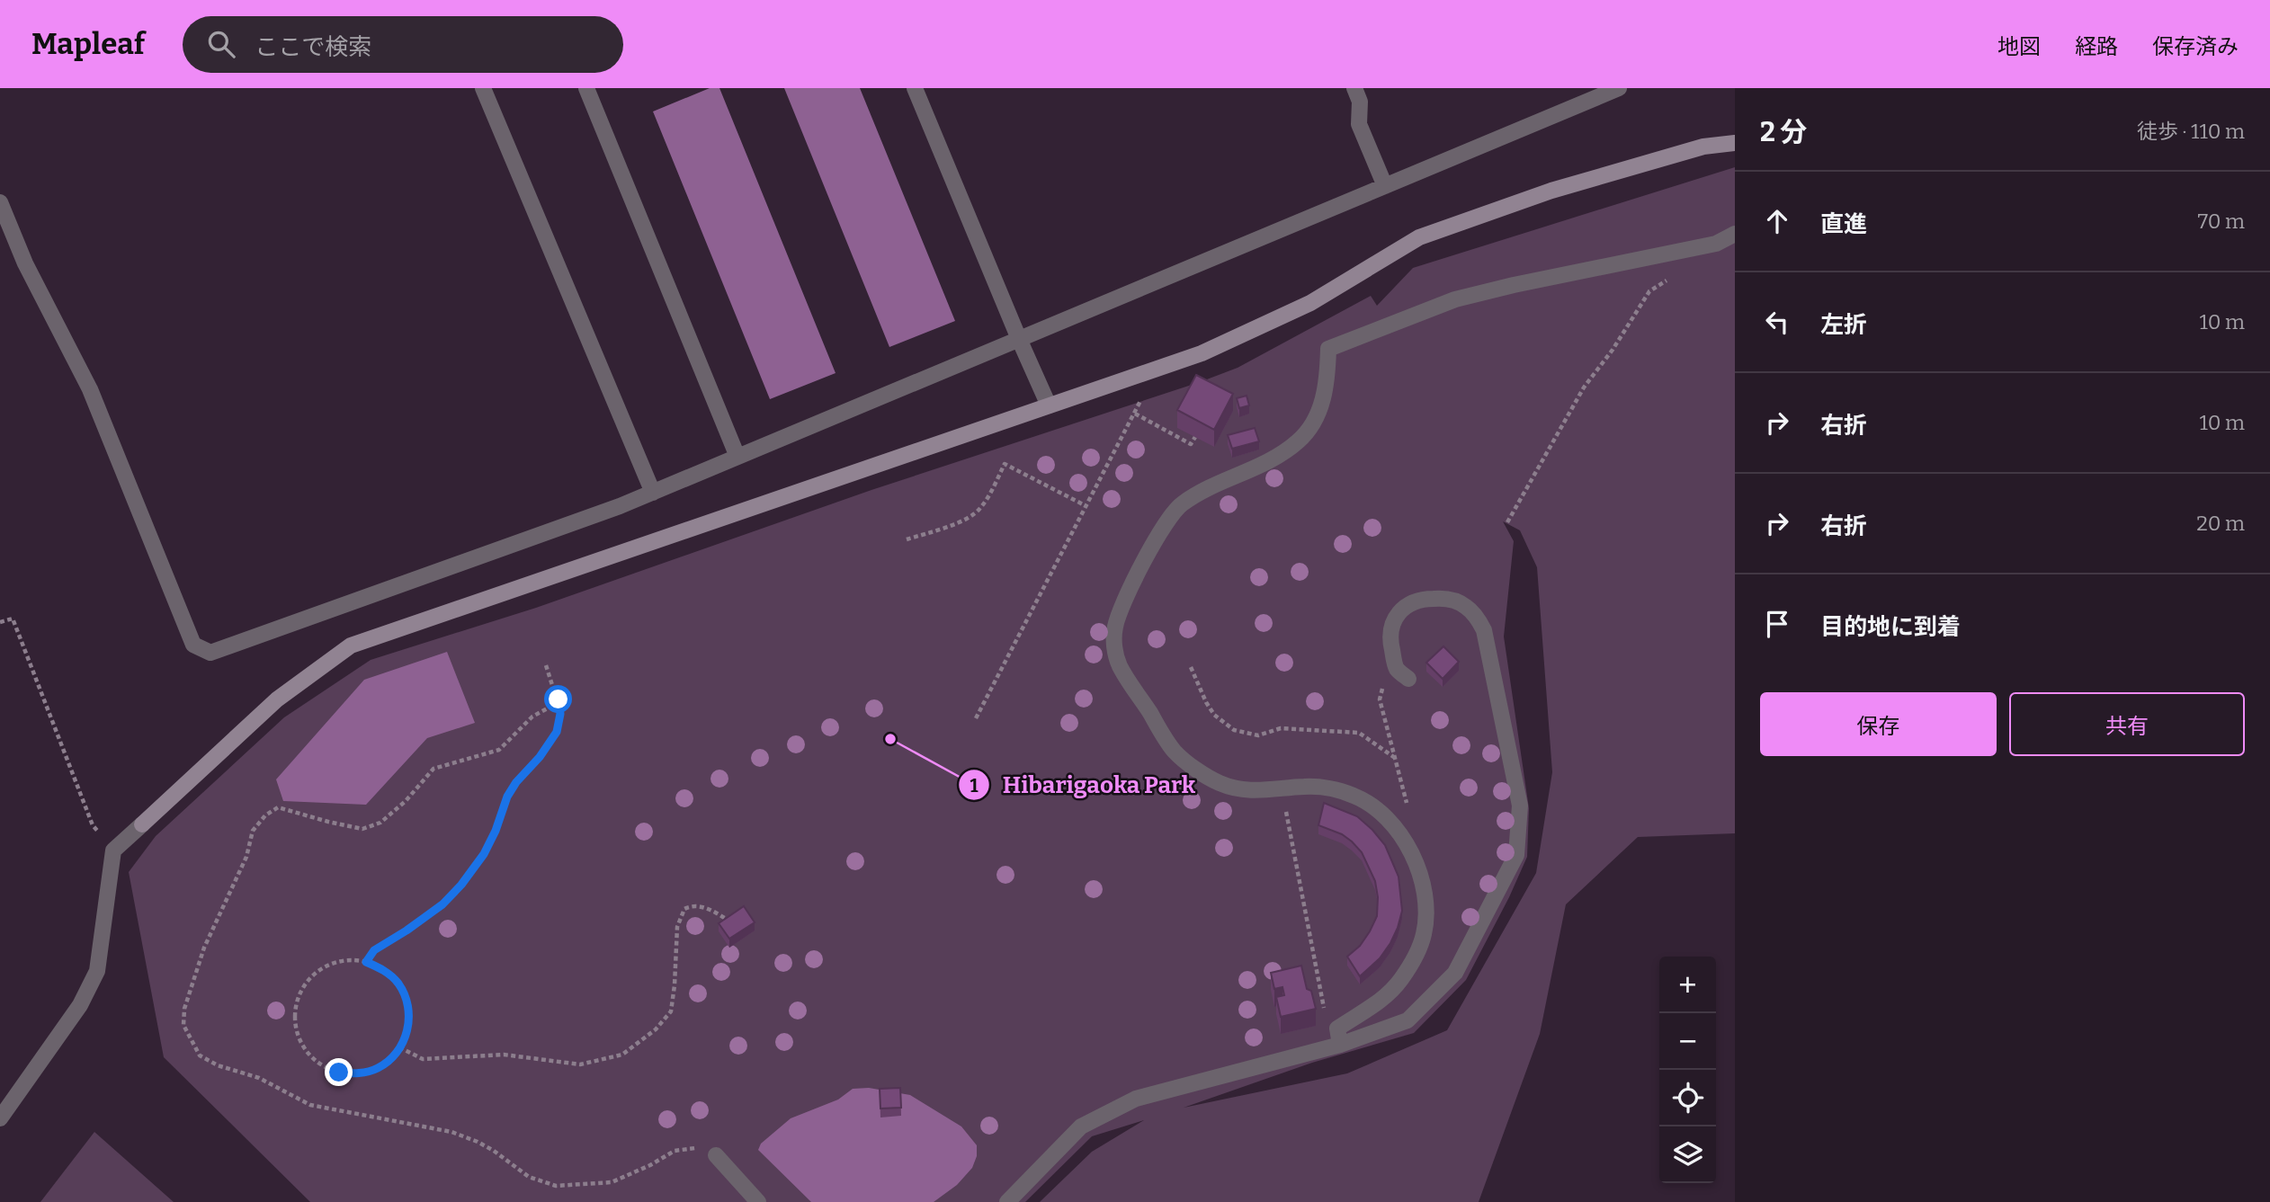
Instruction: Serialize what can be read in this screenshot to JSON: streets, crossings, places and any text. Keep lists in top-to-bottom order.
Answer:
{
  "places": ["Hibarigaoka Park"],
  "page": {
    "header": "Mapleaf",
    "search": "ここで検索",
    "nav": ["地図", "経路", "保存済み"],
    "heading": ["2 分", "徒歩 · 110 m"],
    "list": [
      ["直進", "70 m"],
      ["左折", "10 m"],
      ["右折", "10 m"],
      ["右折", "20 m"],
      "目的地に到着"
    ],
    "buttons": ["保存", "共有"],
    "map_buttons": ["+", "−"]
  }
}
